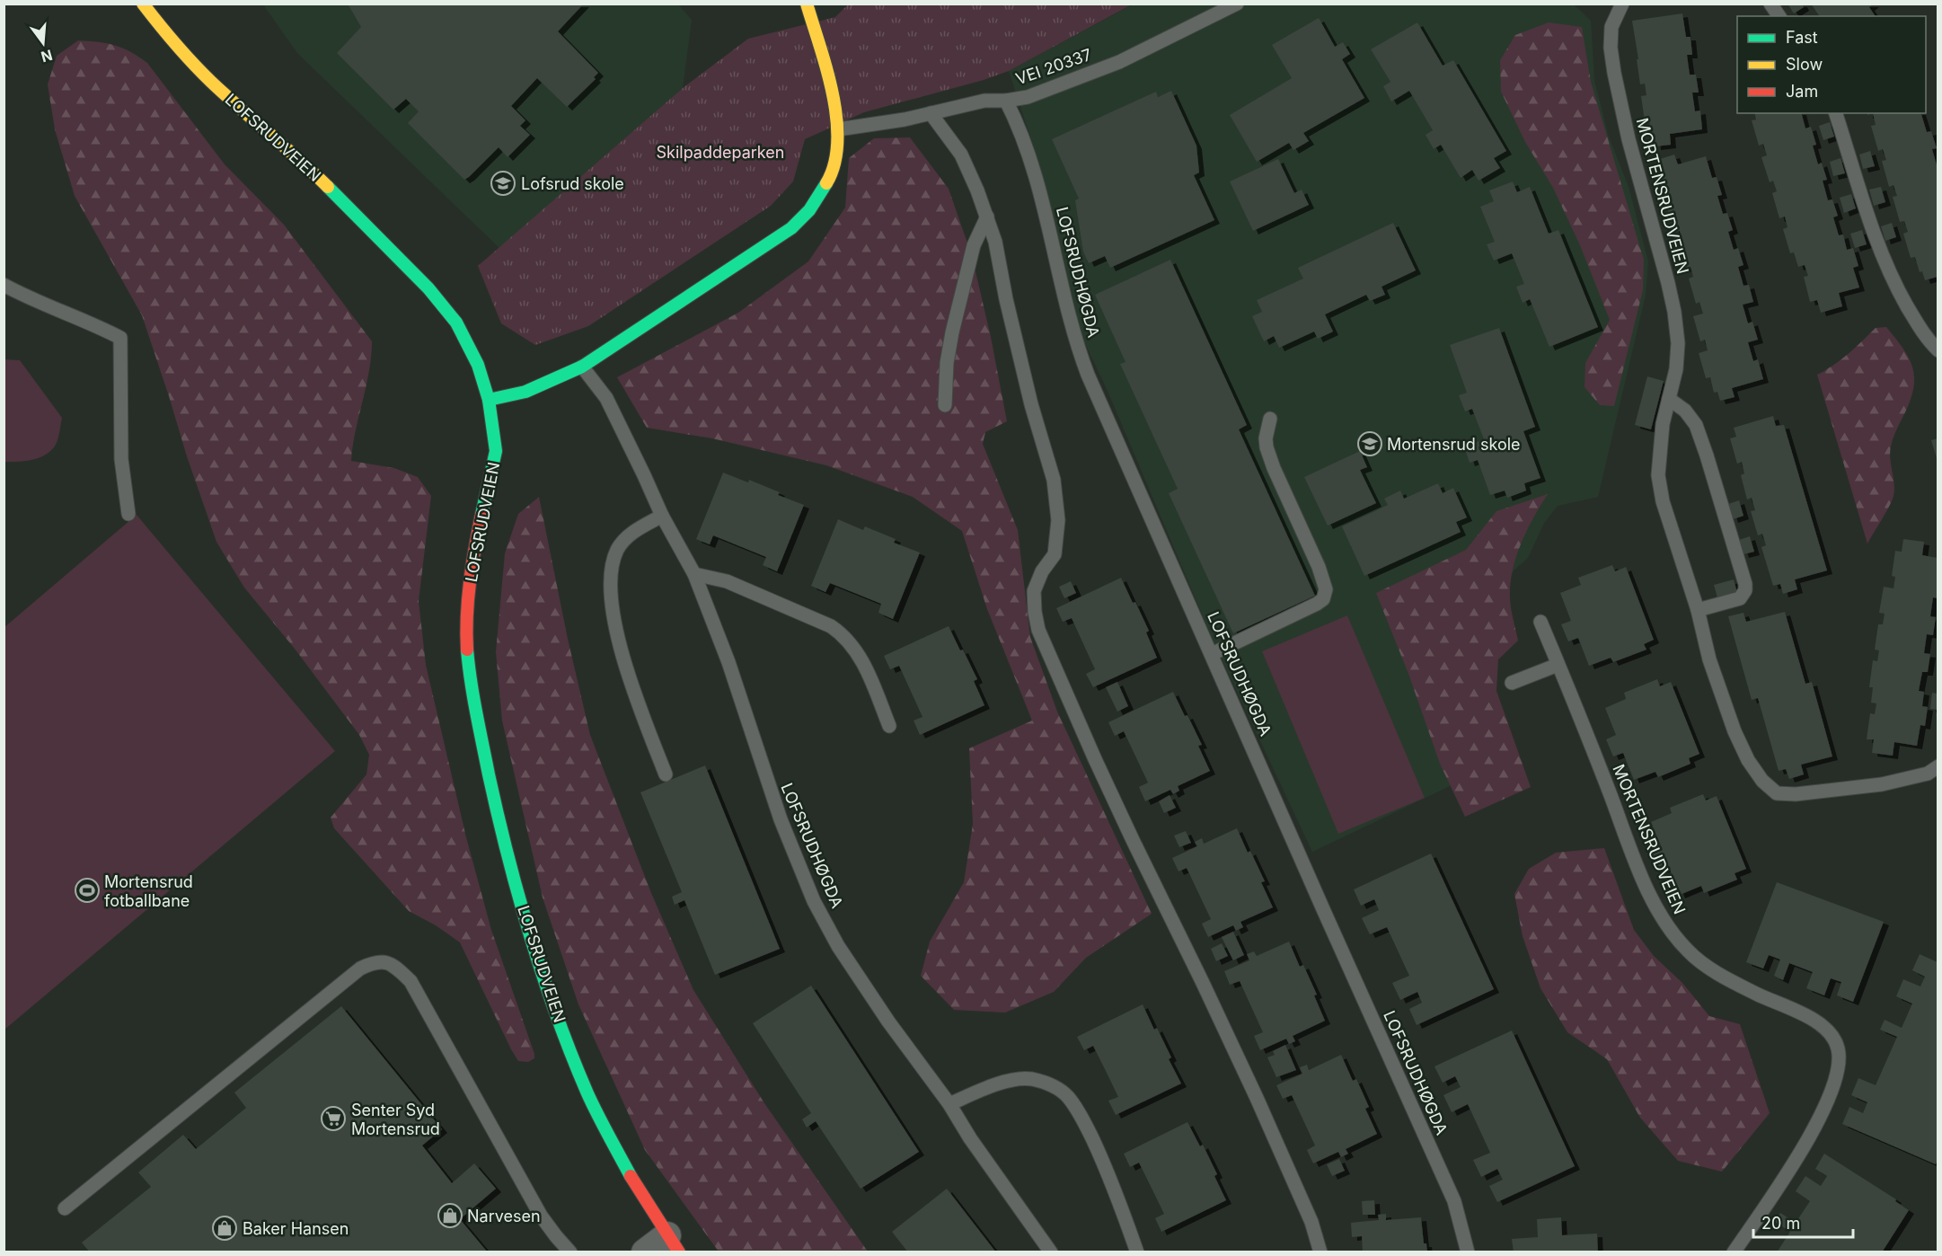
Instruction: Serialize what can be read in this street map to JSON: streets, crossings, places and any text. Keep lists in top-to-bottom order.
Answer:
{
  "streets": {
    "street": ["LOFSRUDVEIEN"],
    "lane": ["VEI 20337", "MORTENSRUDVEIEN", "LOFSRUDHØGDA"]
  },
  "crossings": [
    ["VEI 20337", "LOFSRUDHØGDA"]
  ],
  "parks": ["Skilpaddeparken"],
  "places": {
    "school or university": ["Lofsrud skole", "Mortensrud skole"],
    "sports": ["Mortensrud fotballbane"],
    "supermarket": ["Senter Syd Mortensrud"],
    "shop": ["Narvesen", "Baker Hansen"]
  },
  "legend": ["Fast", "Slow", "Jam"],
  "scale_bar": "20 m",
  "north": "bottom"
}
